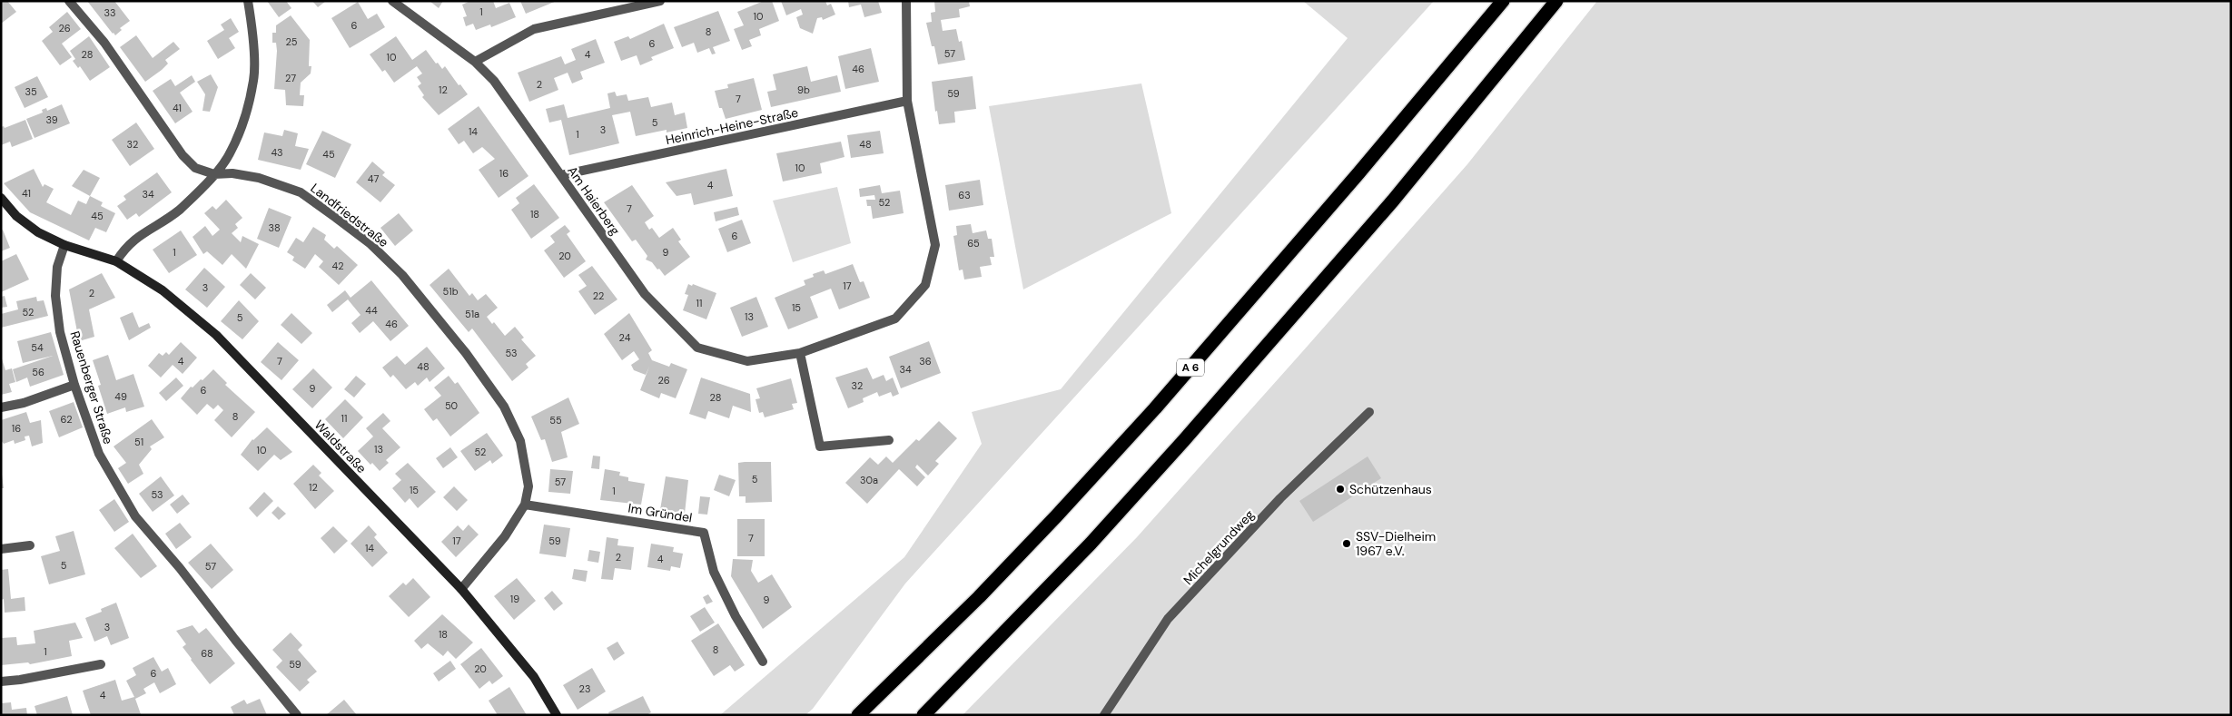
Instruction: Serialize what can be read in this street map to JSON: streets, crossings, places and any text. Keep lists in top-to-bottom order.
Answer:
{
  "streets": {
    "highway": ["A 6"],
    "street": [
      "Heinrich-Heine-Straße",
      "Am Haierberg",
      "Landfriedstraße",
      "Rauenberger Straße",
      "Waldstraße",
      "Im Gründel",
      "Michelgrundweg"
    ]
  },
  "crossings": [
    ["Heinrich-Heine-Straße", "Am Haierberg"],
    ["Landfriedstraße", "Waldstraße"],
    ["Landfriedstraße", "Im Gründel"],
    ["Rauenberger Straße", "Waldstraße"]
  ],
  "places": ["Schützenhaus", "SSV-Dielheim 1967 e.V."],
  "house_numbers": [
    "1",
    "33",
    "10",
    "6",
    "26",
    "8",
    "25",
    "6",
    "57",
    "28",
    "4",
    "10",
    "46",
    "27",
    "2",
    "12",
    "9b",
    "35",
    "59",
    "7",
    "41",
    "39",
    "5",
    "3",
    "14",
    "1",
    "32",
    "48",
    "43",
    "45",
    "10",
    "16",
    "47",
    "4",
    "41",
    "34",
    "63",
    "52",
    "7",
    "18",
    "45",
    "38",
    "6",
    "65",
    "1",
    "9",
    "20",
    "42",
    "17",
    "3",
    "51b",
    "2",
    "22",
    "11",
    "15",
    "44",
    "52",
    "51a",
    "13",
    "5",
    "46",
    "24",
    "54",
    "53",
    "4",
    "7",
    "36",
    "48",
    "34",
    "56",
    "26",
    "32",
    "9",
    "6",
    "49",
    "28",
    "50",
    "8",
    "11",
    "62",
    "55",
    "16",
    "51",
    "13",
    "10",
    "52",
    "5",
    "30a",
    "57",
    "12",
    "15",
    "1",
    "53",
    "7",
    "17",
    "59",
    "14",
    "2",
    "4",
    "5",
    "57",
    "19",
    "9",
    "3",
    "18",
    "8",
    "1",
    "68",
    "59",
    "20",
    "6",
    "23",
    "4"
  ]
}
